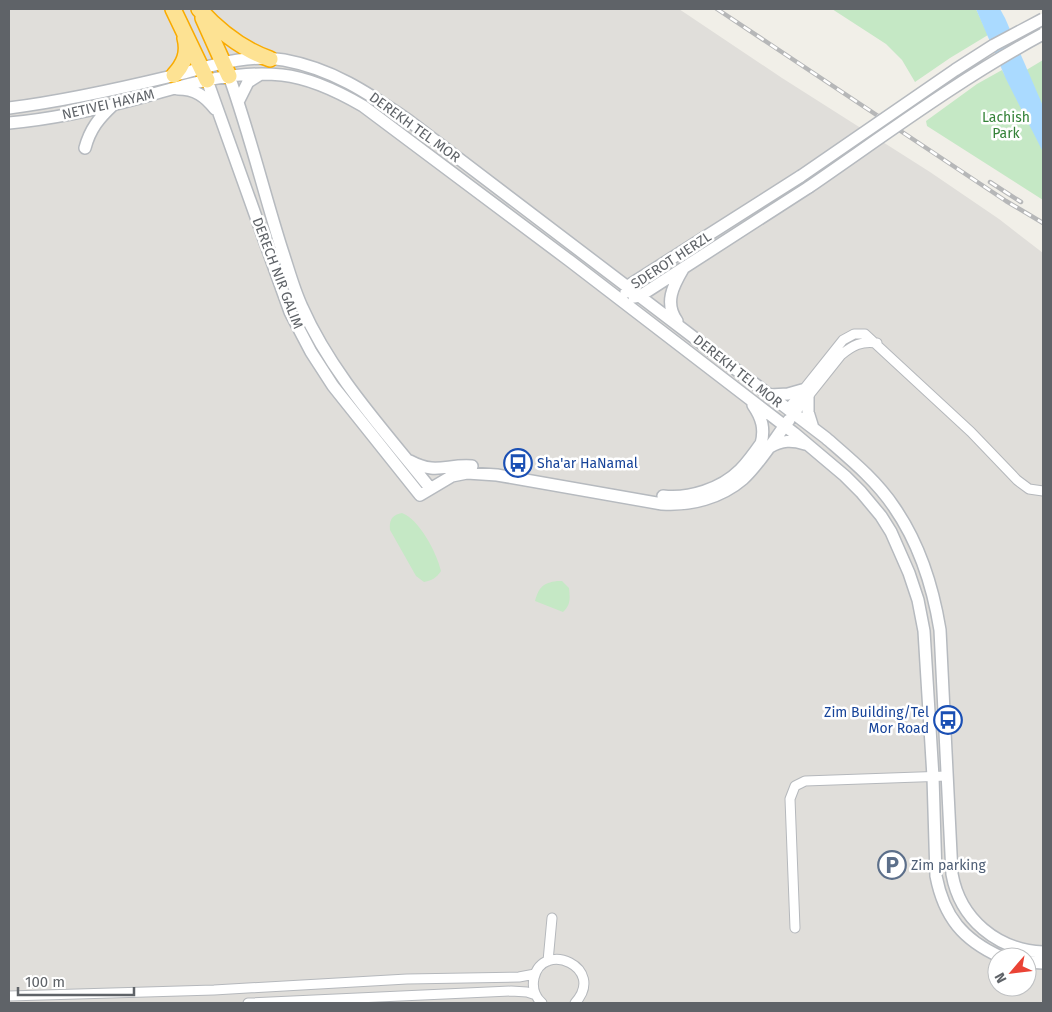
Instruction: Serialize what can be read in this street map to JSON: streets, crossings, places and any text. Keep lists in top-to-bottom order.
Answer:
{
  "streets": {
    "highway": ["DERECH NIR GALIM"],
    "street": ["NETIVEI HAYAM", "DEREKH TEL MOR", "SDEROT HERZL"]
  },
  "crossings": [
    ["NETIVEI HAYAM", "DEREKH TEL MOR"],
    ["NETIVEI HAYAM", "DERECH NIR GALIM"],
    ["DEREKH TEL MOR", "SDEROT HERZL"],
    ["DEREKH TEL MOR", "DERECH NIR GALIM"]
  ],
  "parks": ["Lachish Park"],
  "places": {
    "bus stop": ["Sha'ar HaNamal", "Zim Building/Tel Mor Road"],
    "parking": ["Zim parking"]
  },
  "scale_bar": "100 m",
  "north": "bottom left"
}
